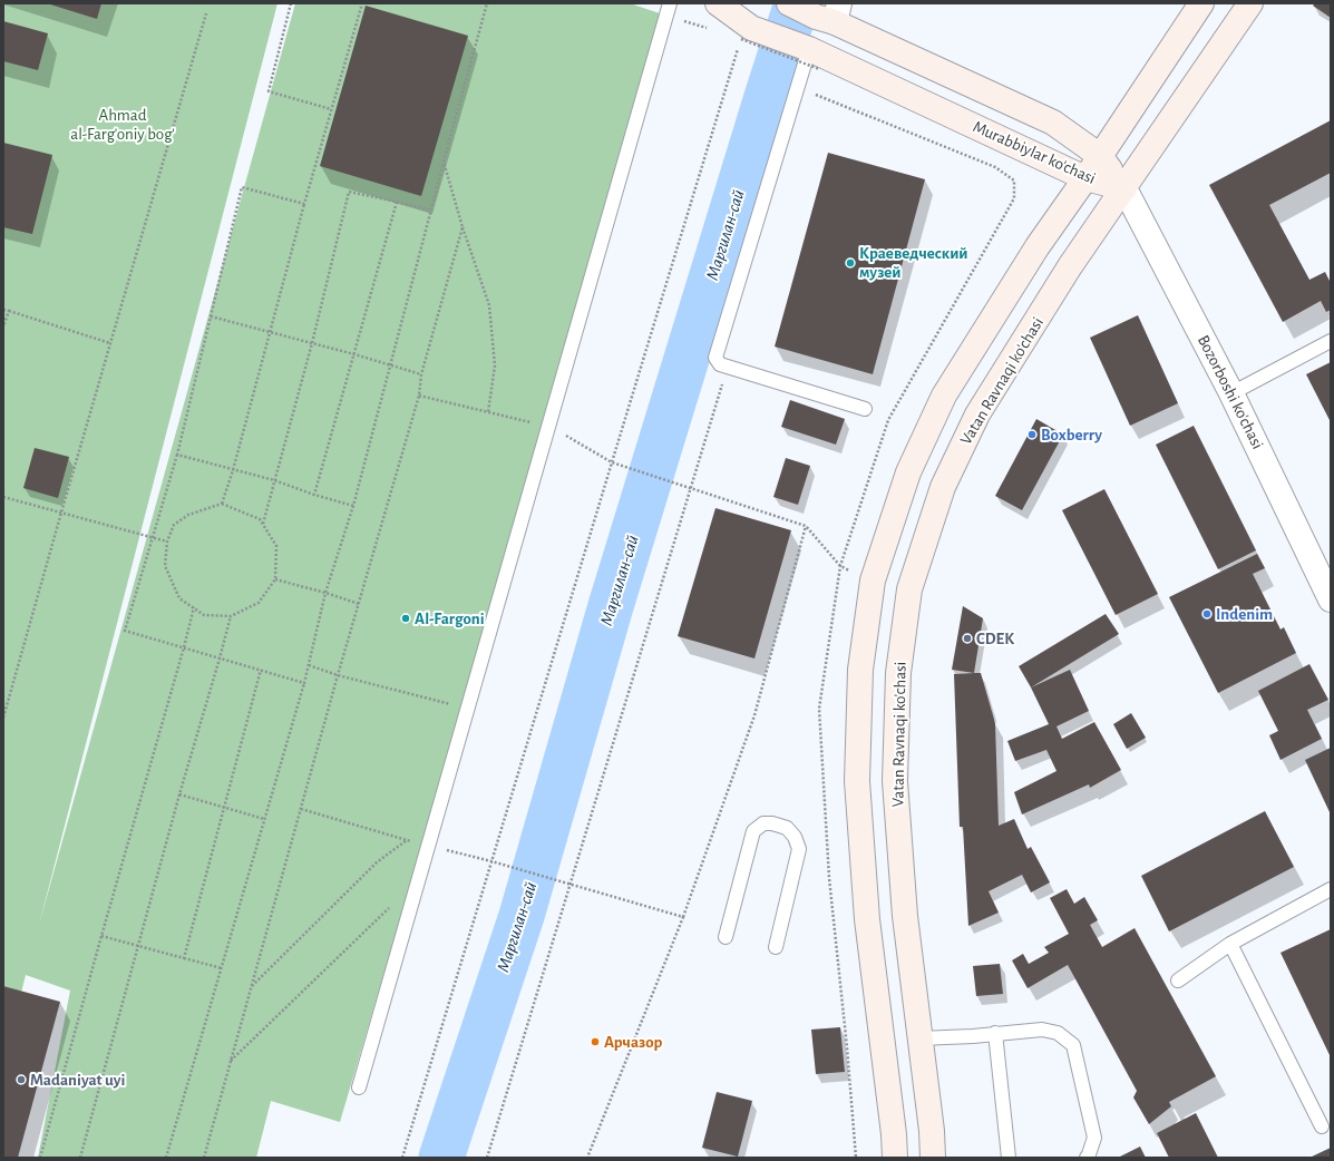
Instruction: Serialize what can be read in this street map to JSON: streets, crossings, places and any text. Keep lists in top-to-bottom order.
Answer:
{
  "streets": {
    "main road": ["Murabbiylar ko'chasi", "Vatan Ravnaqi ko'chasi"],
    "street": ["Bozorboshi ko'chasi"]
  },
  "crossings": [
    ["Murabbiylar ko'chasi", "Vatan Ravnaqi ko'chasi"],
    ["Murabbiylar ko'chasi", "Bozorboshi ko'chasi"],
    ["Vatan Ravnaqi ko'chasi", "Bozorboshi ko'chasi"]
  ],
  "water": ["Маргилан-сай"],
  "parks": ["Ahmad al-Farg'oniy bog'"],
  "places": [
    "Краеведческий музей",
    "Boxberry",
    "Indenim",
    "Al-Fargoni",
    "CDEK",
    "Арчазор",
    "Madaniyat uyi"
  ]
}
